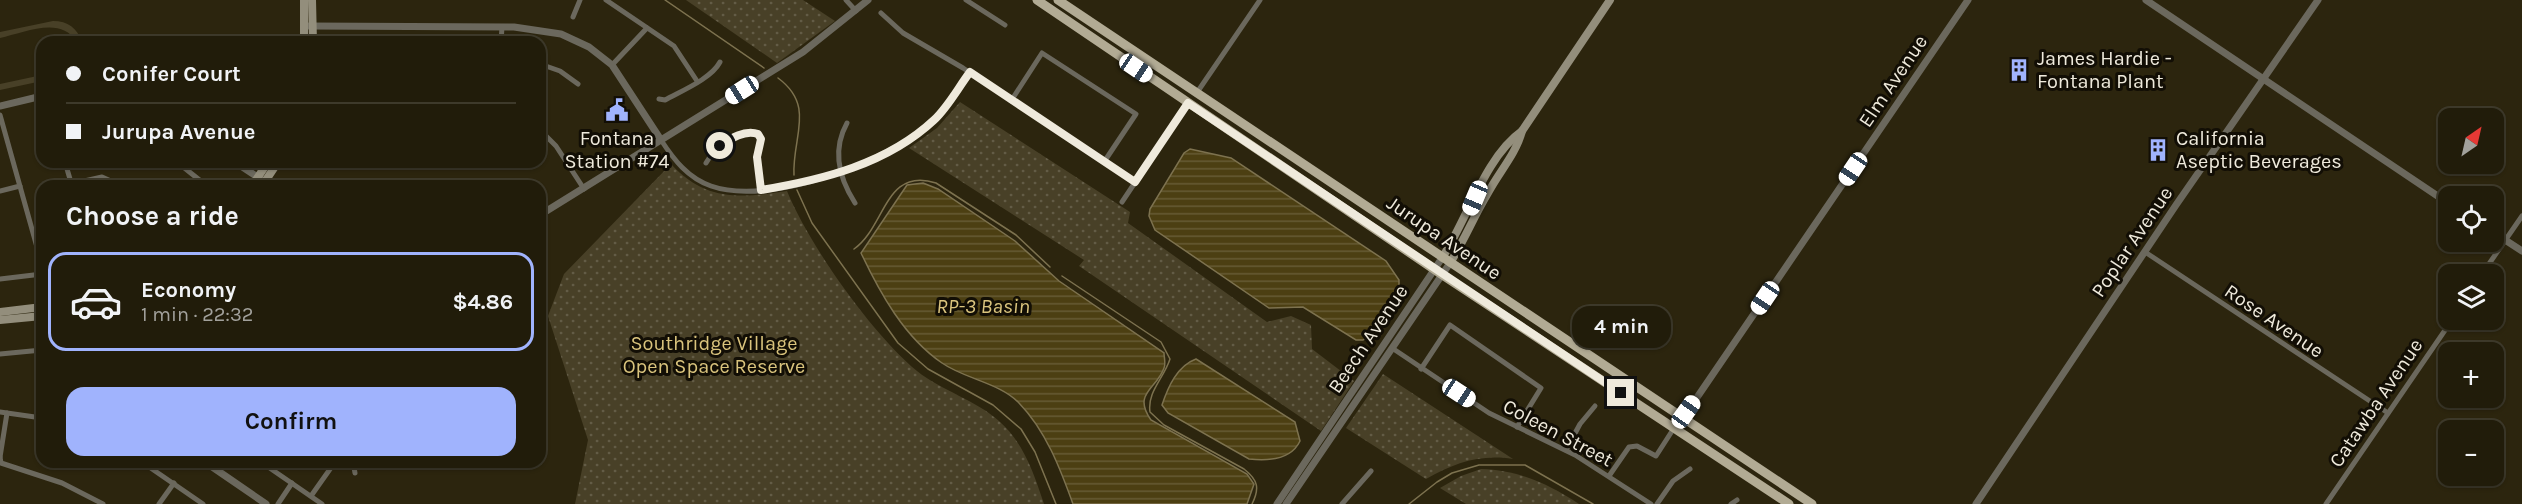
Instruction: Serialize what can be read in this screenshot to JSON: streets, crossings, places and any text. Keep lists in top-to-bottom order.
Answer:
{
  "streets": {
    "main road": ["Jurupa Avenue", "Beech Avenue"],
    "street": [
      "Elm Avenue",
      "Poplar Avenue",
      "Rose Avenue",
      "Catawba Avenue",
      "Coleen Street"
    ]
  },
  "crossings": [
    ["Elm Avenue", "Jurupa Avenue"],
    ["Jurupa Avenue", "Beech Avenue"],
    ["Poplar Avenue", "Rose Avenue"],
    ["Rose Avenue", "Catawba Avenue"],
    ["Beech Avenue", "Coleen Street"]
  ],
  "water": ["RP-3 Basin"],
  "parks": ["Southridge Village Open Space Reserve"],
  "places": {
    "building": ["James Hardie - Fontana Plant", "California Aseptic Beverages"],
    "public building": ["Fontana Station #74"]
  },
  "north": "top right",
  "page": {
    "banner": ["Conifer Court", "Jurupa Avenue"],
    "map_buttons": ["+", "−"],
    "heading": "Choose a ride",
    "list": [
      {
        "name": "Economy",
        "note": "1 min · 22:32",
        "value": "$4.86"
      }
    ],
    "bubble": "4 min",
    "buttons": "Confirm"
  }
}
